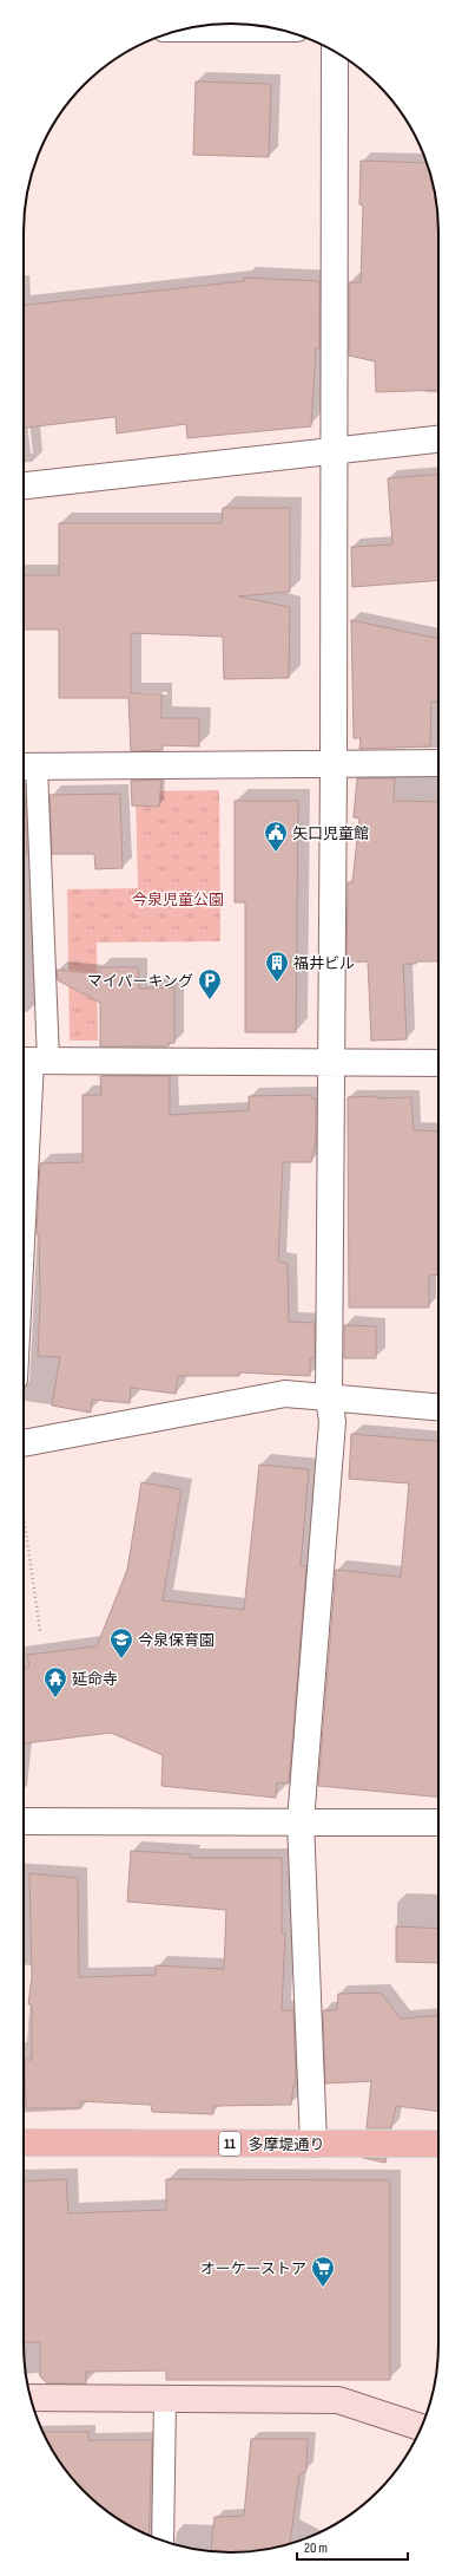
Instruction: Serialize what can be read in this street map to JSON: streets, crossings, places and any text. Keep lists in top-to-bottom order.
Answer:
{
  "streets": {
    "main road": ["11", "多摩堤通り"]
  },
  "parks": ["今泉児童公園"],
  "places": {
    "public building": ["矢口児童館"],
    "building": ["福井ビル"],
    "parking": ["マイパーキング"],
    "school or university": ["今泉保育園"],
    "temple": ["延命寺"],
    "supermarket": ["オーケーストア"]
  },
  "scale_bar": "20 m"
}
